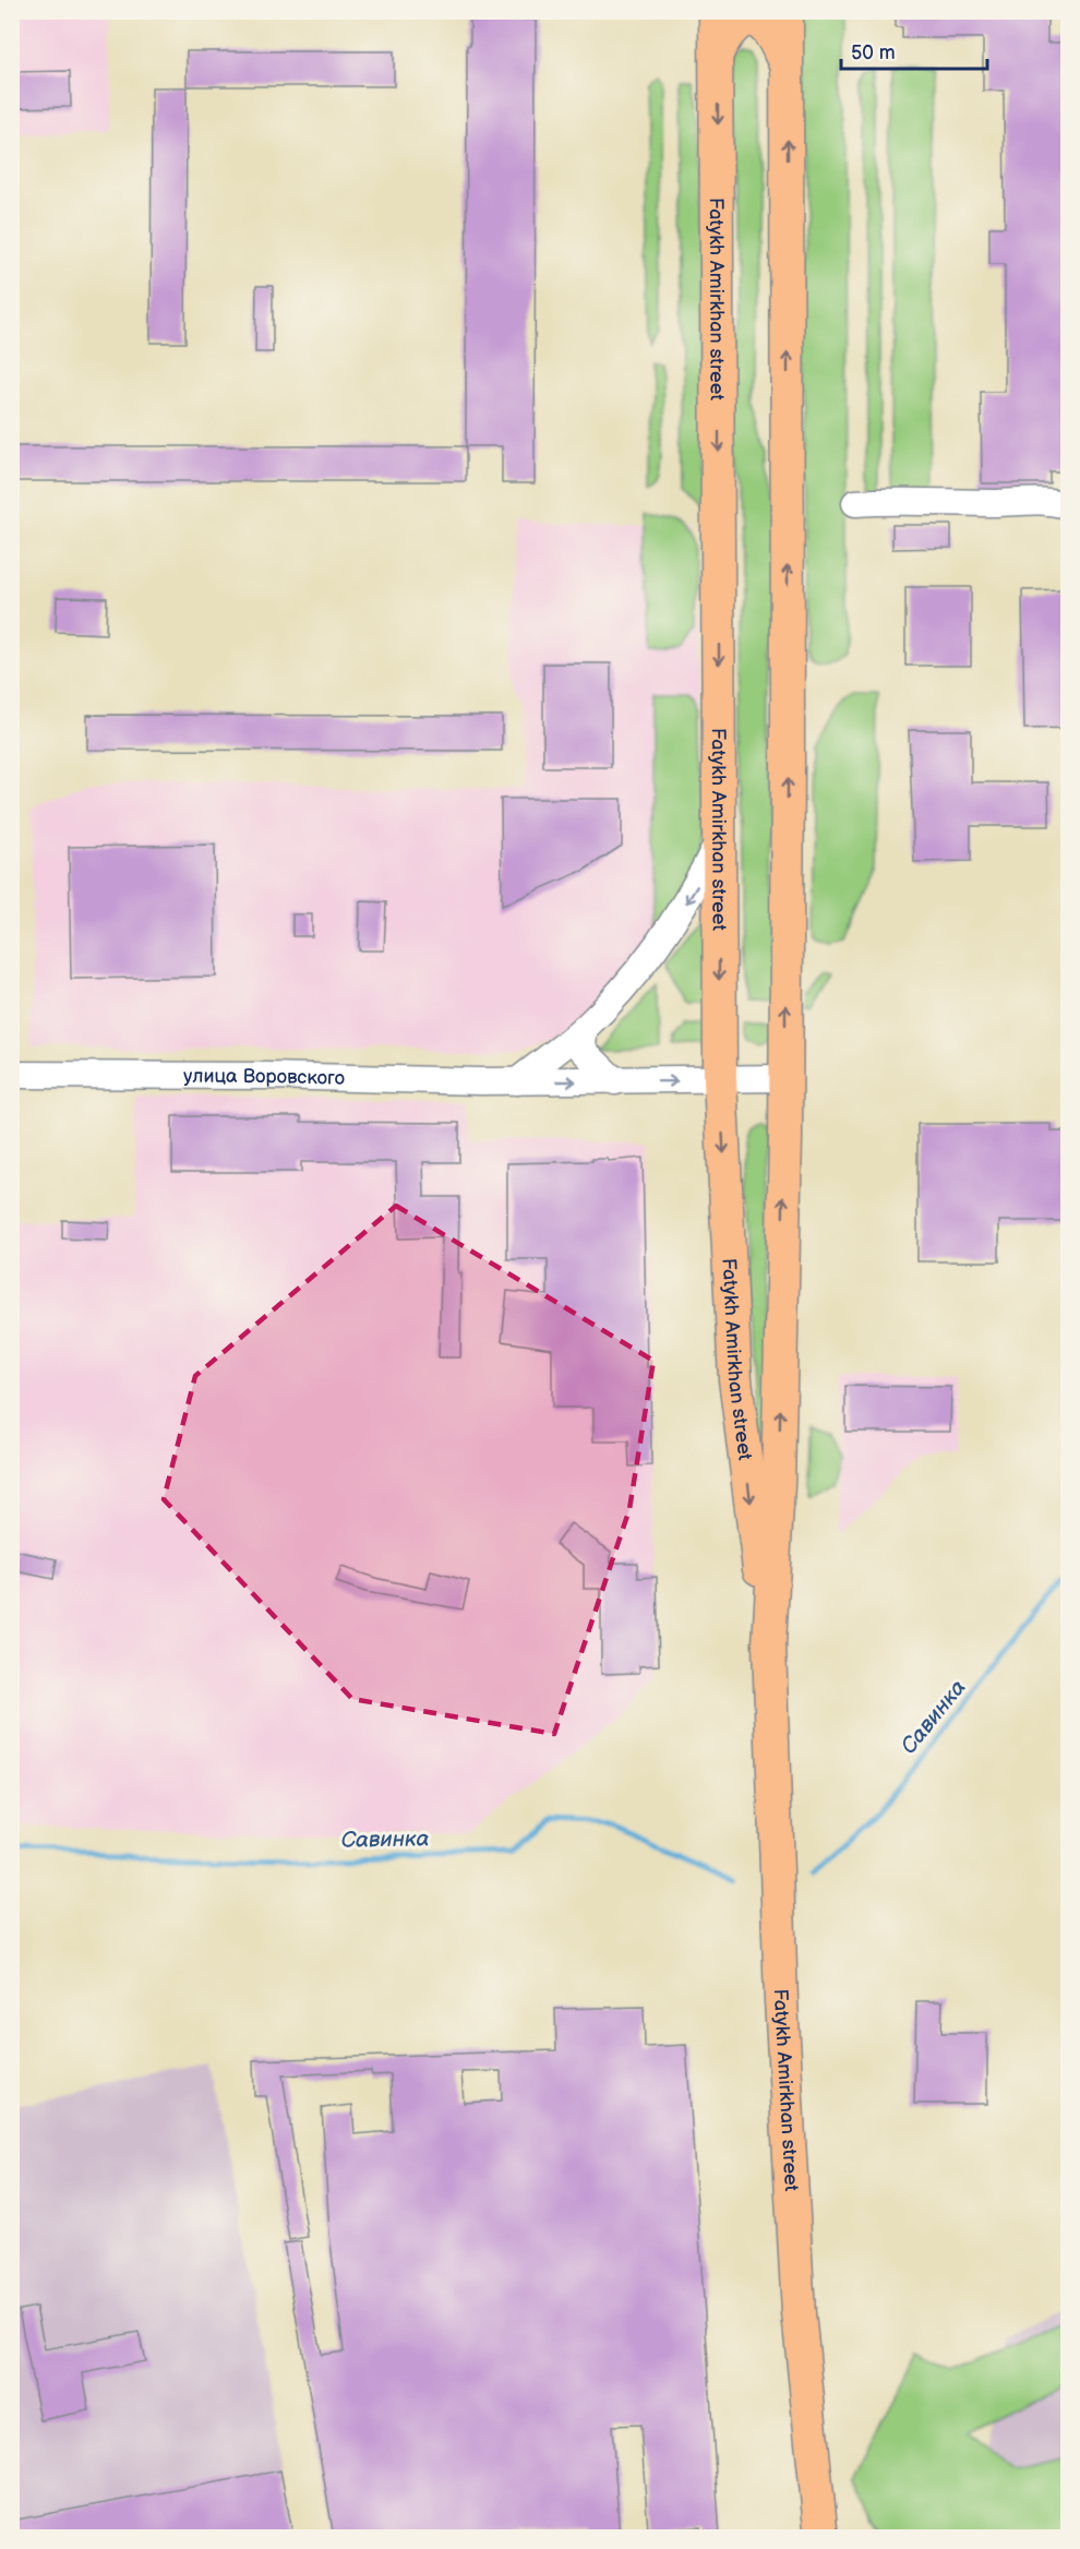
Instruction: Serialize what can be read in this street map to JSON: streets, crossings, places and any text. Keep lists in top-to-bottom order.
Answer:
{
  "streets": {
    "main road": ["Fatykh Amirkhan street"],
    "street": ["улица Воровского"]
  },
  "crossings": [
    ["Fatykh Amirkhan street", "улица Воровского"]
  ],
  "water": ["Савинка"],
  "scale_bar": "50 m"
}
